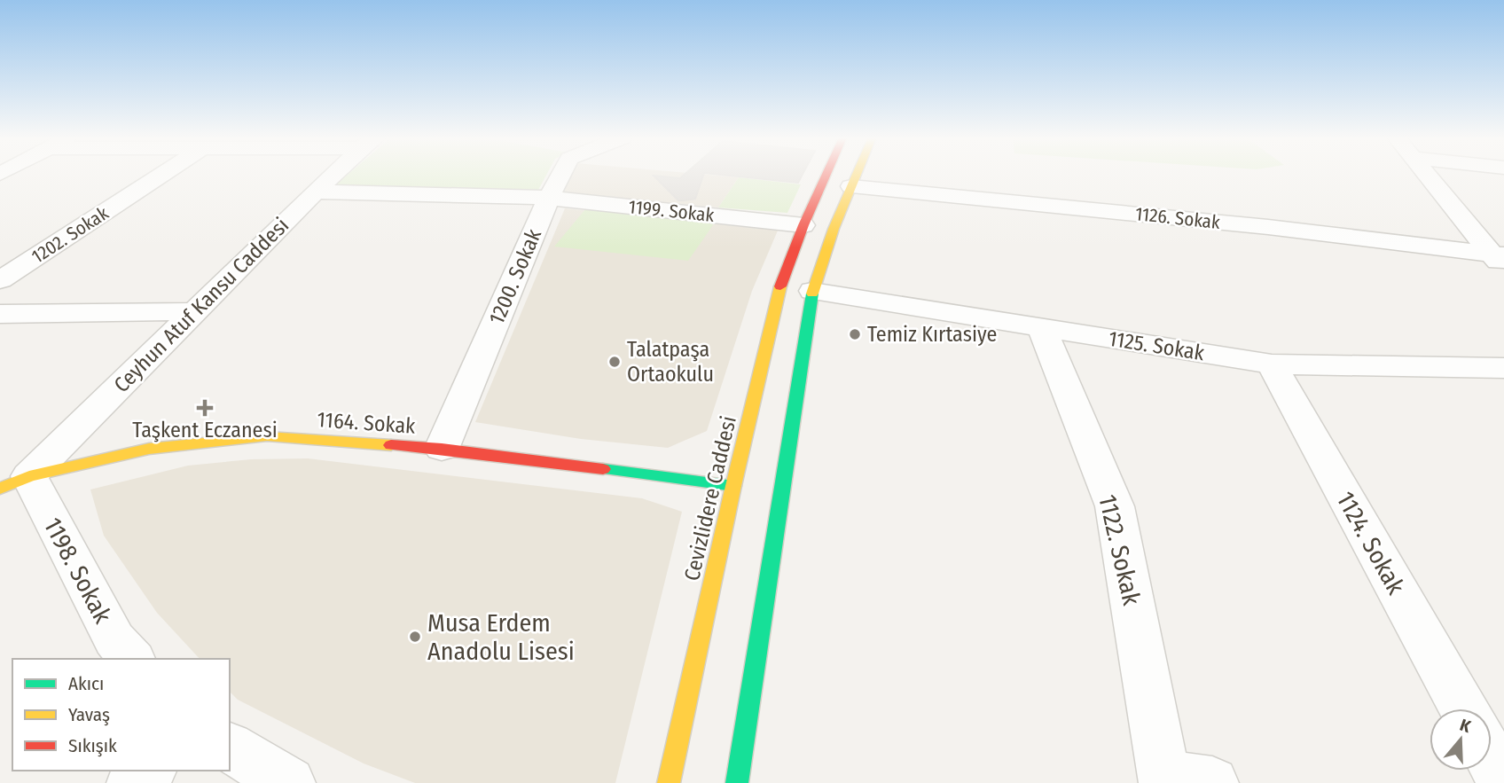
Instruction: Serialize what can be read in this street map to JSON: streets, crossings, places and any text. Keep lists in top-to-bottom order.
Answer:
{
  "streets": {
    "main road": ["1164. Sokak", "Cevizlidere Caddesi"],
    "street": [
      "1199. Sokak",
      "1126. Sokak",
      "1202. Sokak",
      "1200. Sokak",
      "Ceyhun Atuf Kansu Caddesi",
      "1125. Sokak",
      "1124. Sokak",
      "1122. Sokak",
      "1198. Sokak"
    ]
  },
  "crossings": [
    ["1199. Sokak", "1200. Sokak"],
    ["1199. Sokak", "Ceyhun Atuf Kansu Caddesi"],
    ["1199. Sokak", "Cevizlidere Caddesi"],
    ["1200. Sokak", "1164. Sokak"],
    ["Ceyhun Atuf Kansu Caddesi", "1164. Sokak"],
    ["Ceyhun Atuf Kansu Caddesi", "1198. Sokak"],
    ["1125. Sokak", "1124. Sokak"],
    ["1125. Sokak", "1122. Sokak"],
    ["1164. Sokak", "Cevizlidere Caddesi"],
    ["1164. Sokak", "1198. Sokak"]
  ],
  "places": {
    "other": ["Temiz Kırtasiye", "Talatpaşa Ortaokulu", "Musa Erdem Anadolu Lisesi"],
    "health": ["Taşkent Eczanesi"]
  },
  "legend": ["Akıcı", "Yavaş", "Sıkışık"],
  "north": "top"
}
